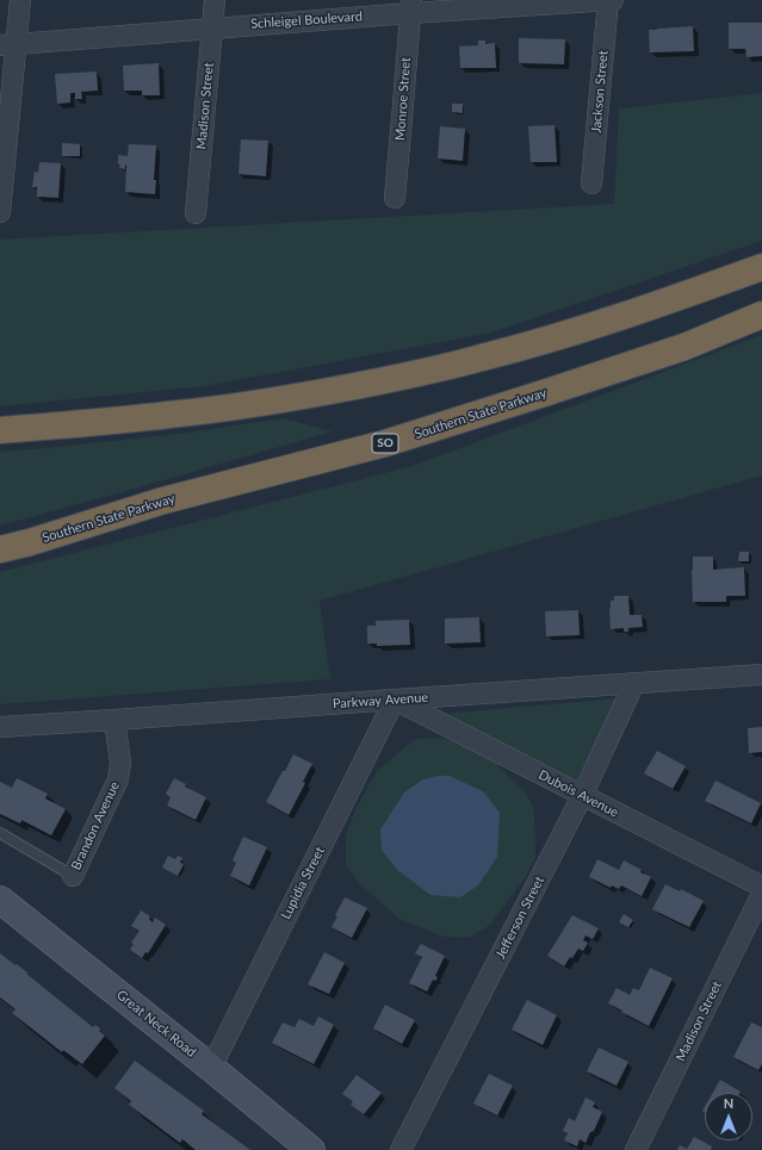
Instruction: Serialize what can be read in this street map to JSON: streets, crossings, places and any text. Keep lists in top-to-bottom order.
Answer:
{
  "streets": {
    "highway": ["Southern State Parkway", "SO"],
    "main road": ["Great Neck Road"],
    "street": [
      "Schleigel Boulevard",
      "Jackson Street",
      "Monroe Street",
      "Madison Street",
      "Parkway Avenue",
      "Dubois Avenue",
      "Brandon Avenue",
      "Lupidia Street",
      "Jefferson Street"
    ]
  },
  "crossings": [
    ["Schleigel Boulevard", "Jackson Street"],
    ["Schleigel Boulevard", "Monroe Street"],
    ["Schleigel Boulevard", "Madison Street"],
    ["Parkway Avenue", "Dubois Avenue"],
    ["Parkway Avenue", "Brandon Avenue"],
    ["Parkway Avenue", "Lupidia Street"],
    ["Parkway Avenue", "Jefferson Street"],
    ["Dubois Avenue", "Lupidia Street"],
    ["Dubois Avenue", "Jefferson Street"],
    ["Lupidia Street", "Great Neck Road"]
  ],
  "north": "top"
}
